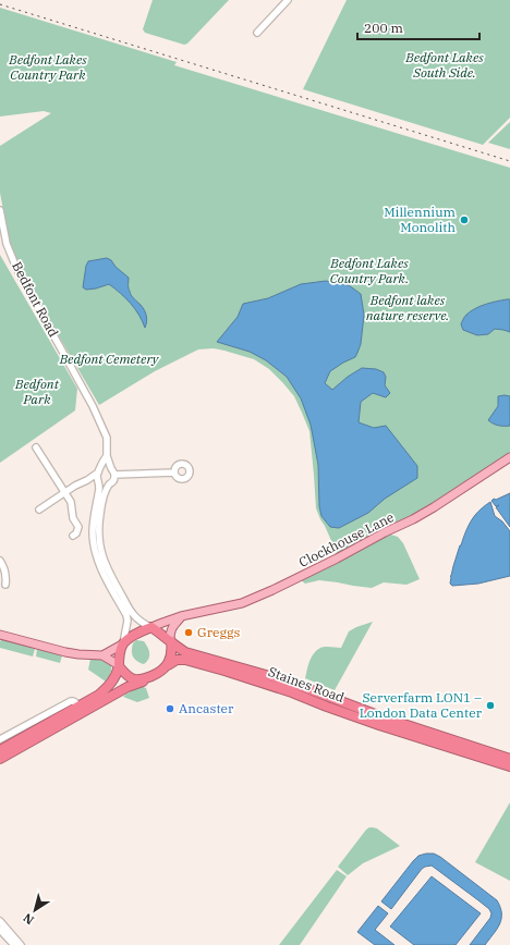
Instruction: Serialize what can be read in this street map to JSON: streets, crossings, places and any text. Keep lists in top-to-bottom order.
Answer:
{
  "streets": {
    "highway": ["Staines Road"],
    "main road": ["Clockhouse Lane"],
    "street": ["Bedfont Road"]
  },
  "crossings": [
    ["Clockhouse Lane", "Staines Road"]
  ],
  "parks": [
    "Bedfont Lakes South Side.",
    "Bedfont Lakes Country Park",
    "Bedfont Lakes Country Park.",
    "Bedfont lakes nature reserve.",
    "Bedfont Cemetery",
    "Bedfont Park"
  ],
  "places": [
    "Millennium Monolith",
    "Greggs",
    "Serverfarm LON1 – London Data Center",
    "Ancaster"
  ],
  "scale_bar": "200 m",
  "north": "bottom left"
}
